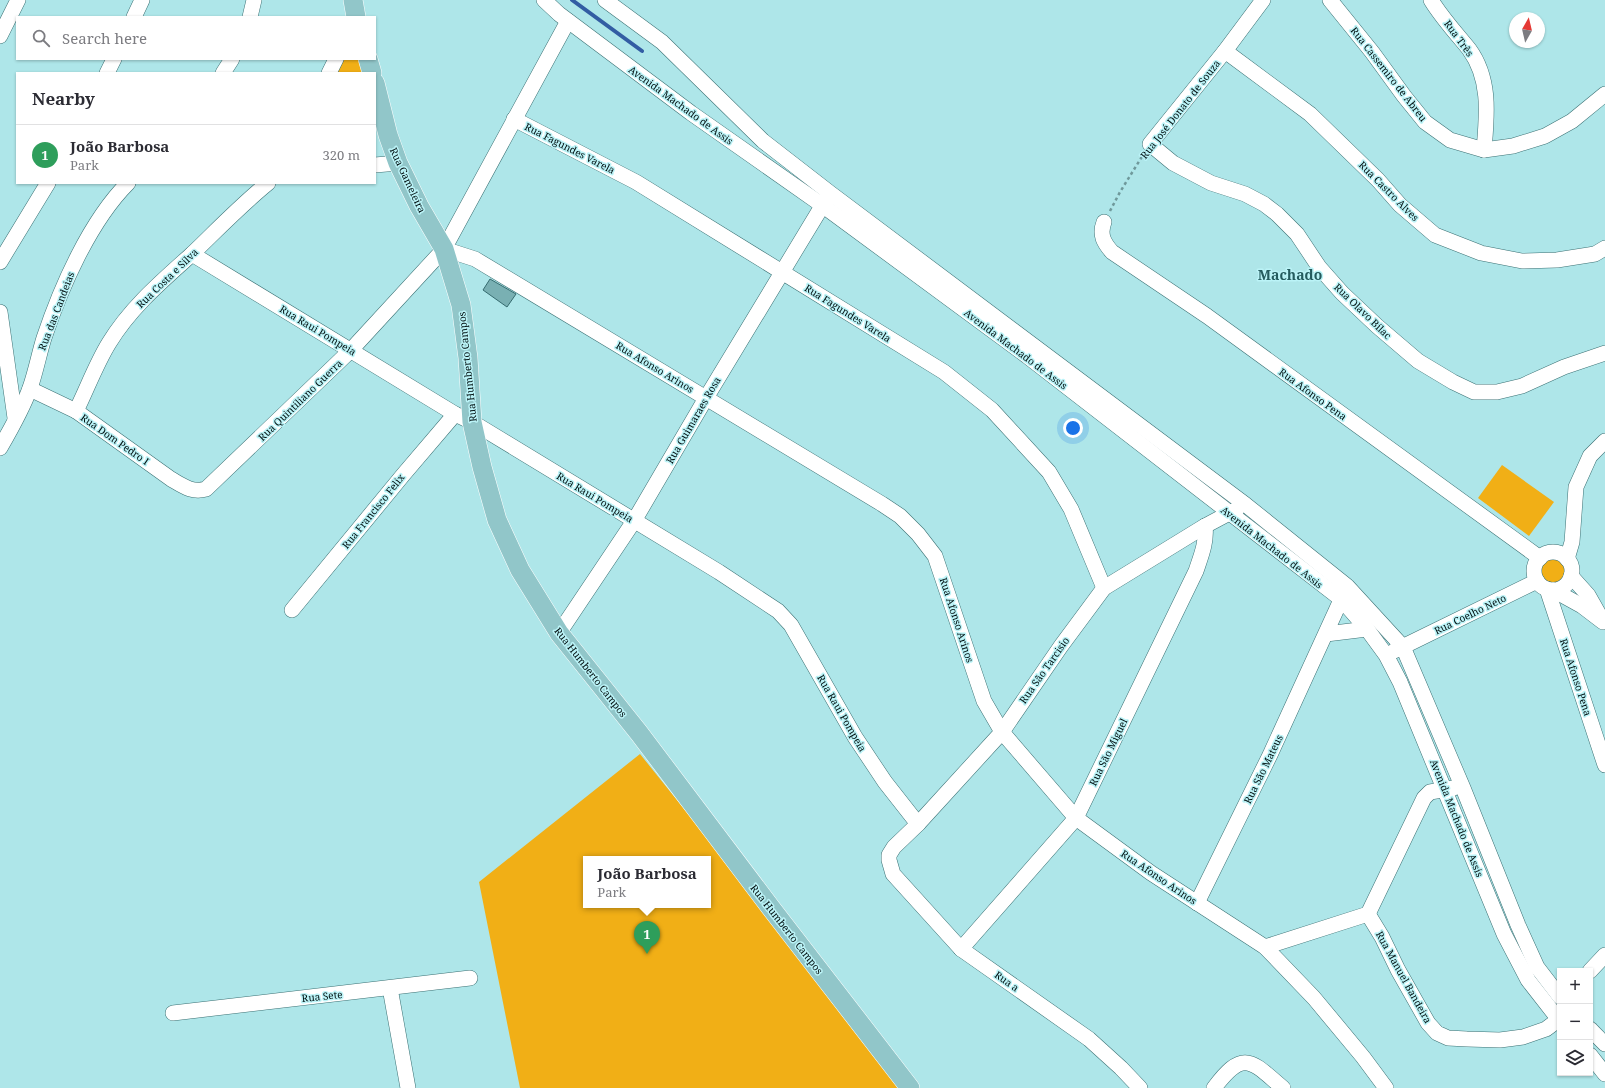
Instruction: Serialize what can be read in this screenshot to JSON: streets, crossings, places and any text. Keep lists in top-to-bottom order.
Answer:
{
  "streets": {
    "main road": ["Rua Gameleira", "Rua Humberto Campos"],
    "street": [
      "Rua Três",
      "Rua Cassemiro de Abreu",
      "Avenida Machado de Assis",
      "Rua José Donato de Souza",
      "Rua Fagundes Varela",
      "Rua Castro Alves",
      "Rua Costa e Silva",
      "Rua das Candeias",
      "Rua Olavo Bilac",
      "Rua Raui Pompeia",
      "Rua Afonso Arinos",
      "Rua Afonso Pena",
      "Rua Quintiliano Guerra",
      "Rua Guimaraes Rosa",
      "Rua Dom Pedro I",
      "Rua Francisco Felix",
      "Rua Coelho Neto",
      "Rua São Tarcisio",
      "Rua São Miguel",
      "Rua São Mateus",
      "Rua Manuel Bandeira",
      "Rua a",
      "Rua Sete"
    ]
  },
  "crossings": [
    ["Rua Três", "Rua Cassemiro de Abreu"],
    ["Avenida Machado de Assis", "Rua Guimaraes Rosa"],
    ["Avenida Machado de Assis", "Rua Coelho Neto"],
    ["Avenida Machado de Assis", "Rua São Tarcisio"],
    ["Avenida Machado de Assis", "Rua São Mateus"],
    ["Rua José Donato de Souza", "Rua Castro Alves"],
    ["Rua José Donato de Souza", "Rua Olavo Bilac"],
    ["Rua José Donato de Souza", "Rua Afonso Pena"],
    ["Rua Fagundes Varela", "Rua Guimaraes Rosa"],
    ["Rua Fagundes Varela", "Rua São Tarcisio"],
    ["Rua Gameleira", "Rua Humberto Campos"],
    ["Rua Gameleira", "Rua Afonso Arinos"],
    ["Rua Gameleira", "Rua Quintiliano Guerra"],
    ["Rua Costa e Silva", "Rua Raui Pompeia"],
    ["Rua Costa e Silva", "Rua Dom Pedro I"],
    ["Rua das Candeias", "Rua Dom Pedro I"],
    ["Rua Raui Pompeia", "Rua Humberto Campos"],
    ["Rua Raui Pompeia", "Rua Quintiliano Guerra"],
    ["Rua Raui Pompeia", "Rua Guimaraes Rosa"],
    ["Rua Raui Pompeia", "Rua Francisco Felix"],
    ["Rua Raui Pompeia", "Rua São Tarcisio"],
    ["Rua Humberto Campos", "Rua Afonso Arinos"],
    ["Rua Humberto Campos", "Rua Quintiliano Guerra"],
    ["Rua Humberto Campos", "Rua Guimaraes Rosa"],
    ["Rua Afonso Arinos", "Rua Quintiliano Guerra"],
    ["Rua Afonso Arinos", "Rua Guimaraes Rosa"],
    ["Rua Afonso Arinos", "Rua São Tarcisio"],
    ["Rua Afonso Arinos", "Rua São Miguel"],
    ["Rua Afonso Arinos", "Rua São Mateus"],
    ["Rua Afonso Pena", "Rua Coelho Neto"],
    ["Rua Quintiliano Guerra", "Rua Dom Pedro I"],
    ["Rua São Tarcisio", "Rua São Miguel"],
    ["Rua São Tarcisio", "Rua a"],
    ["Rua São Miguel", "Rua a"]
  ],
  "districts": ["Machado"],
  "north": "top",
  "page": {
    "search": "Search here",
    "heading": "Nearby",
    "list": [
      {
        "mark": "1",
        "name": "João Barbosa",
        "note": "Park",
        "value": "320 m"
      }
    ],
    "popup": ["João Barbosa", "Park"],
    "pins": "1",
    "map_buttons": ["+", "−"]
  }
}
